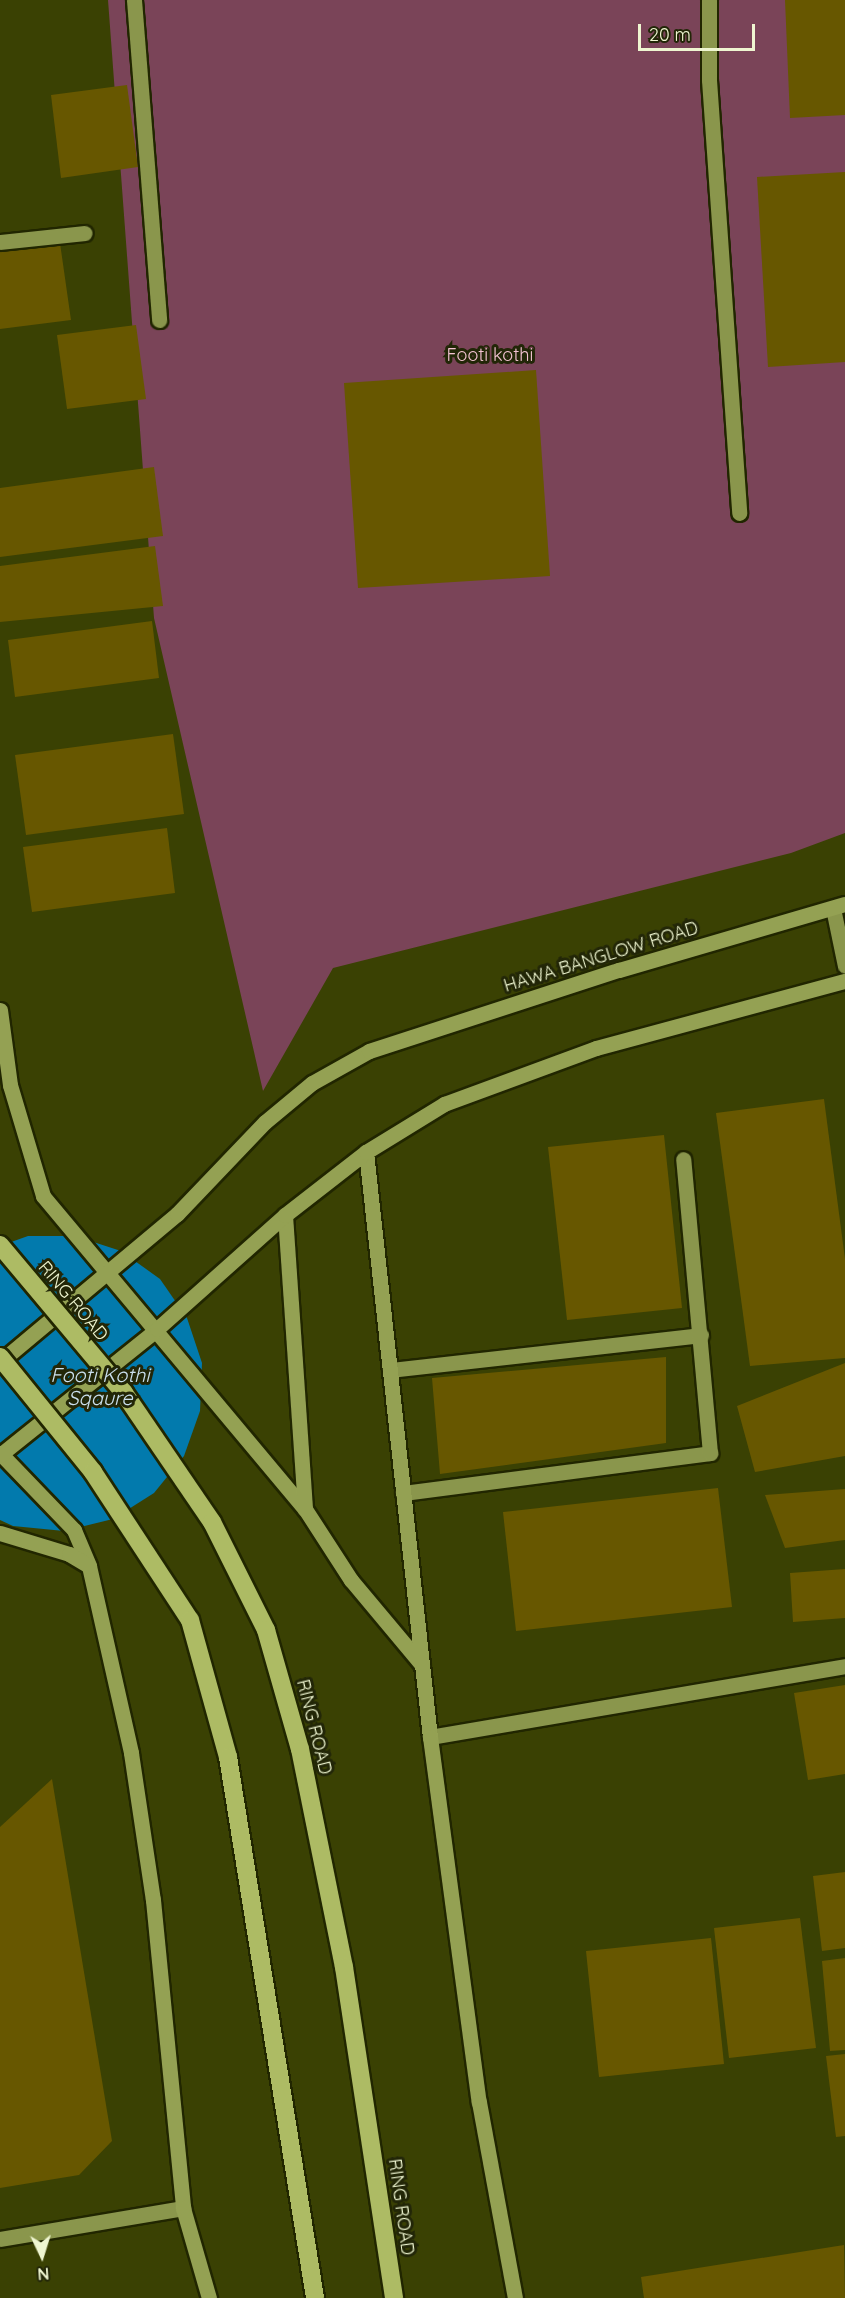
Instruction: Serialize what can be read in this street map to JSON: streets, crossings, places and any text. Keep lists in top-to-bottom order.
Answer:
{
  "streets": {
    "highway": ["RING ROAD"],
    "street": ["HAWA BANGLOW ROAD"]
  },
  "water": ["Footi Kothi Sqaure"],
  "parks": ["Footi kothi"],
  "scale_bar": "20 m",
  "north": "bottom"
}
